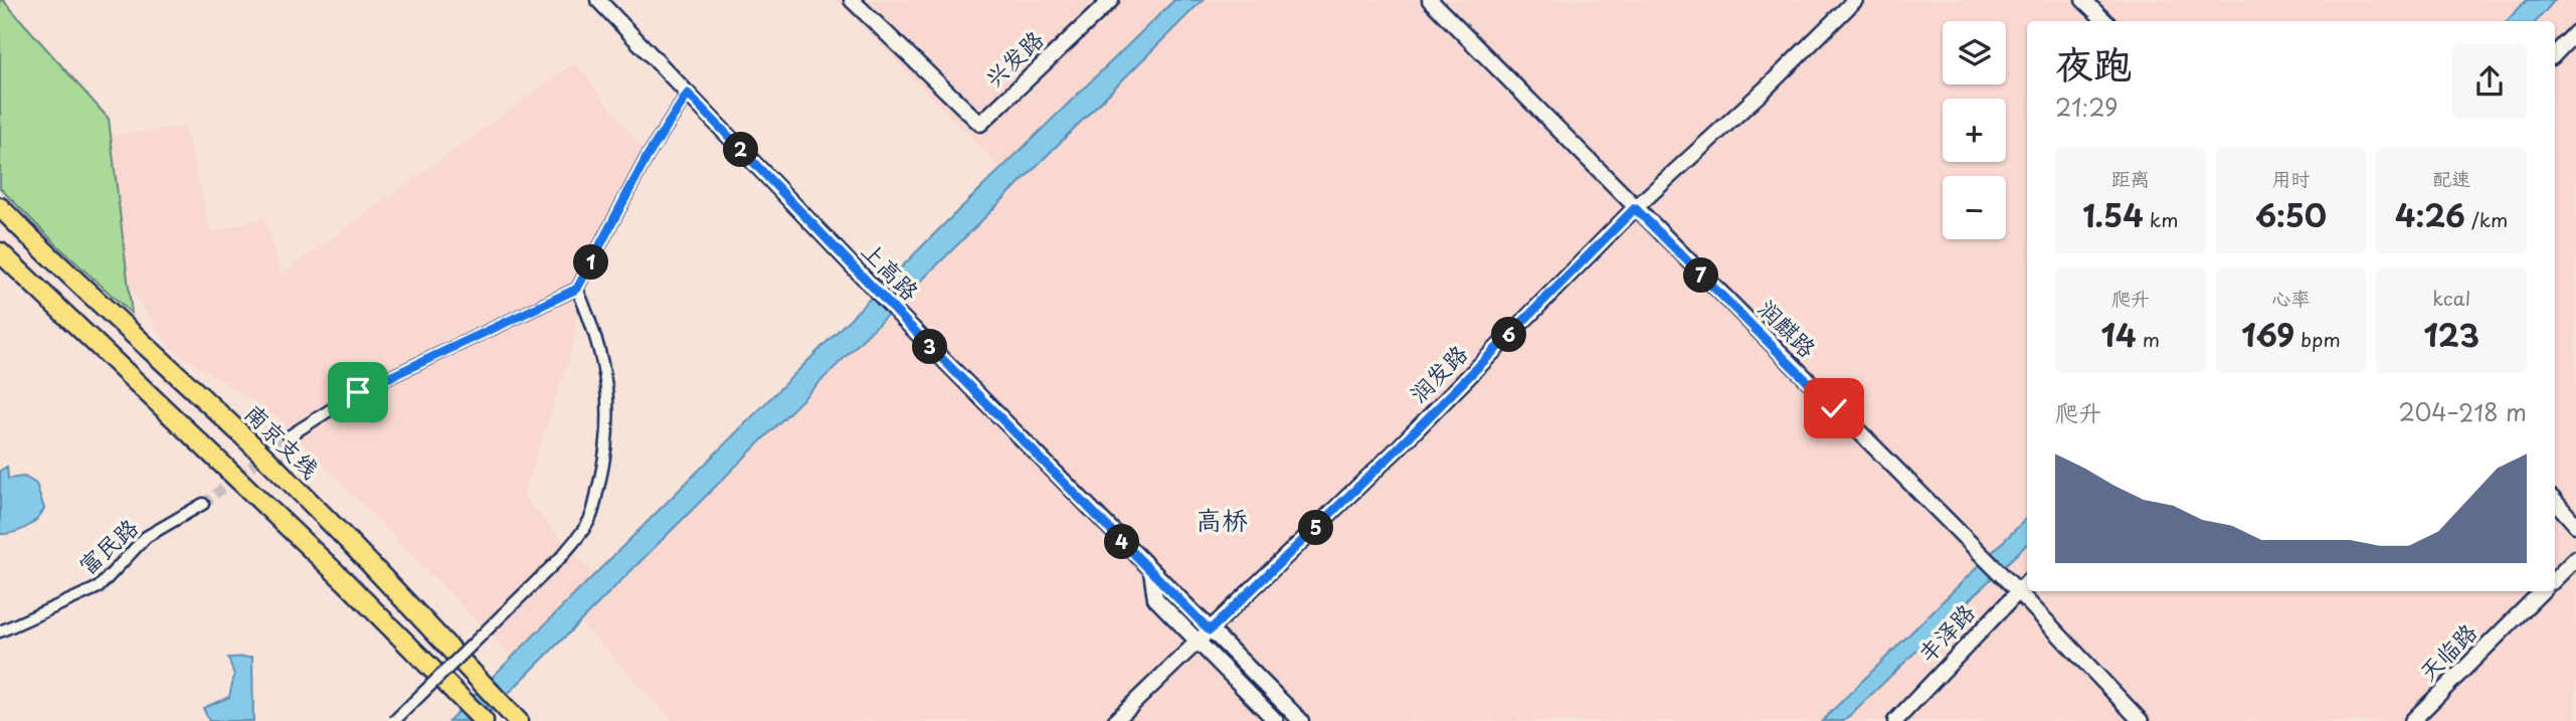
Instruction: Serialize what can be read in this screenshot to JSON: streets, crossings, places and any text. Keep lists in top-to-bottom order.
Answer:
{
  "streets": {
    "highway": ["南京支线"],
    "main road": [
      "兴发路",
      "上高路",
      "润麒路",
      "润发路",
      "丰泽路",
      "天临路"
    ],
    "street": ["富民路"]
  },
  "crossings": [
    ["上高路", "润发路"],
    ["润麒路", "润发路"],
    ["润麒路", "丰泽路"]
  ],
  "districts": ["高桥"],
  "page": {
    "map_buttons": ["+", "−"],
    "heading": ["夜跑", "21:29"],
    "pins": [
      "2",
      "1",
      "7",
      "6",
      "3",
      "5",
      "4"
    ],
    "stats": [
      ["距离", "1.54 km"],
      ["用时", "6:50"],
      ["配速", "4:26 /km"],
      ["爬升", "14 m"],
      ["心率", "169 bpm"],
      ["kcal", "123"]
    ],
    "chart": ["爬升", "204–218 m"]
  }
}
